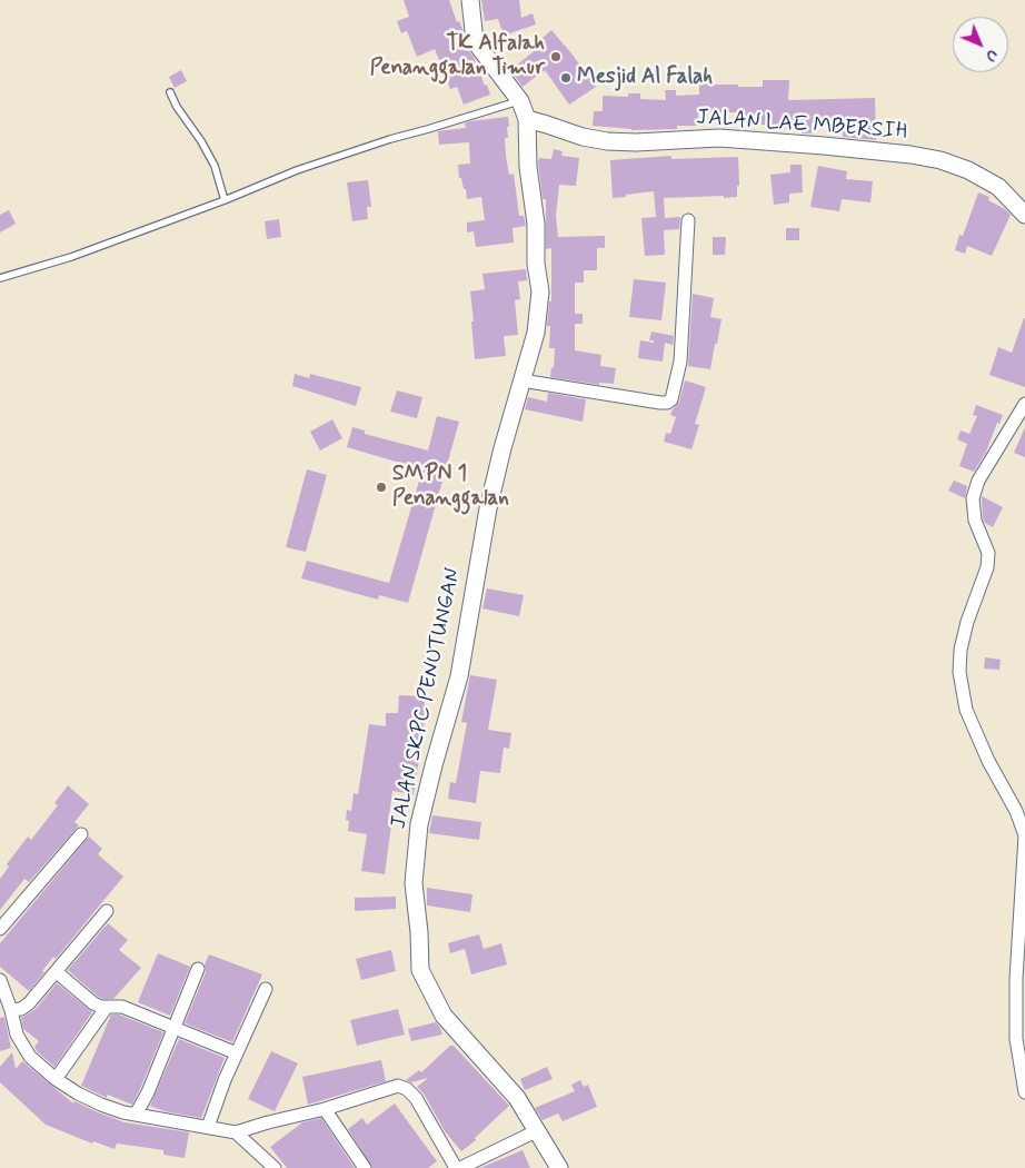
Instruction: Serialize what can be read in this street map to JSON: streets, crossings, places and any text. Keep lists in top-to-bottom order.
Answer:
{
  "streets": {
    "street": ["JALAN LAE MBERSIH", "JALAN SKPC PENUTUNGAN"]
  },
  "crossings": [
    ["JALAN LAE MBERSIH", "JALAN SKPC PENUTUNGAN"]
  ],
  "places": ["TK Alfalah Penanggalan Timur", "Mesjid Al Falah", "SMPN 1 Penanggalan"],
  "north": "bottom right"
}
